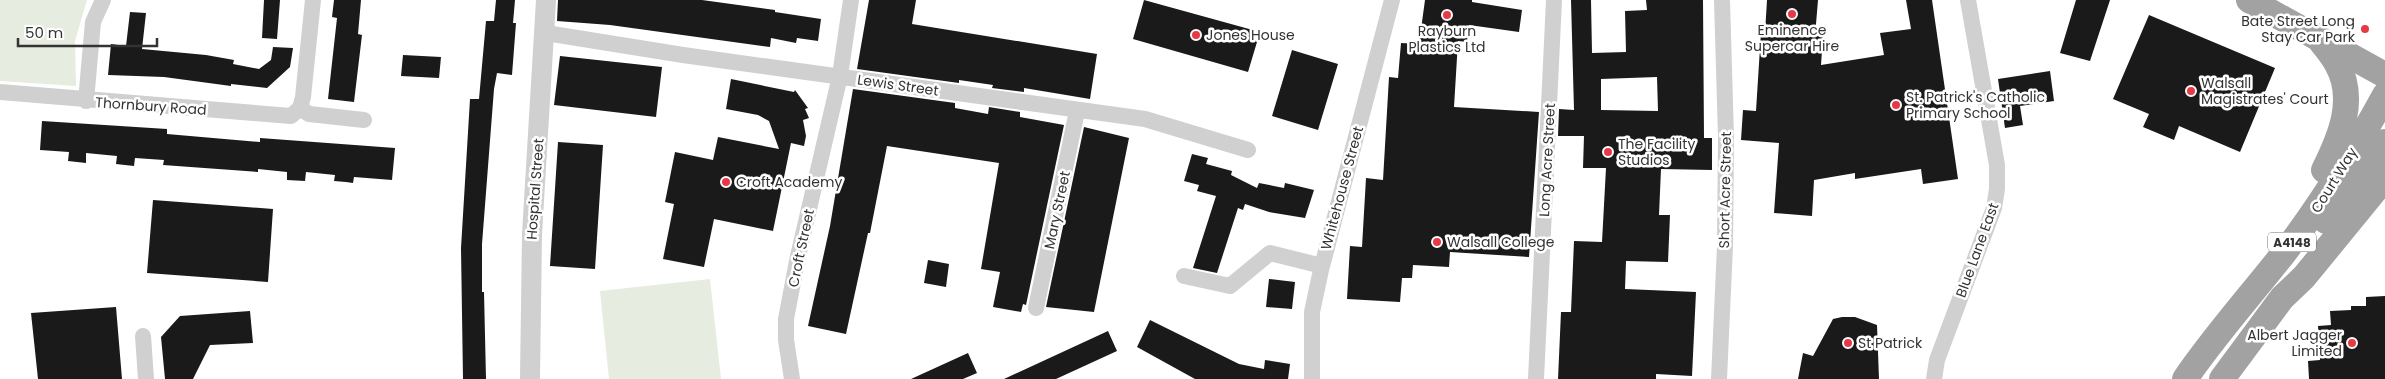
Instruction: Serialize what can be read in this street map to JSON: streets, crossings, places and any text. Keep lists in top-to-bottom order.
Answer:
{
  "streets": {
    "highway": ["Court Way", "A4148"],
    "street": [
      "Lewis Street",
      "Thornbury Road",
      "Long Acre Street",
      "Whitehouse Street",
      "Hospital Street",
      "Short Acre Street",
      "Mary Street",
      "Croft Street",
      "Blue Lane East"
    ]
  },
  "crossings": [
    ["Lewis Street", "Hospital Street"],
    ["Lewis Street", "Mary Street"],
    ["Lewis Street", "Croft Street"]
  ],
  "places": [
    "Eminence Supercar Hire",
    "Rayburn Plastics Ltd",
    "Bate Street Long Stay Car Park",
    "Jones House",
    "Walsall Magistrates' Court",
    "St. Patrick's Catholic Primary School",
    "The Facility Studios",
    "Croft Academy",
    "Walsall College",
    "St Patrick",
    "Albert Jagger Limited"
  ],
  "scale_bar": "50 m"
}
